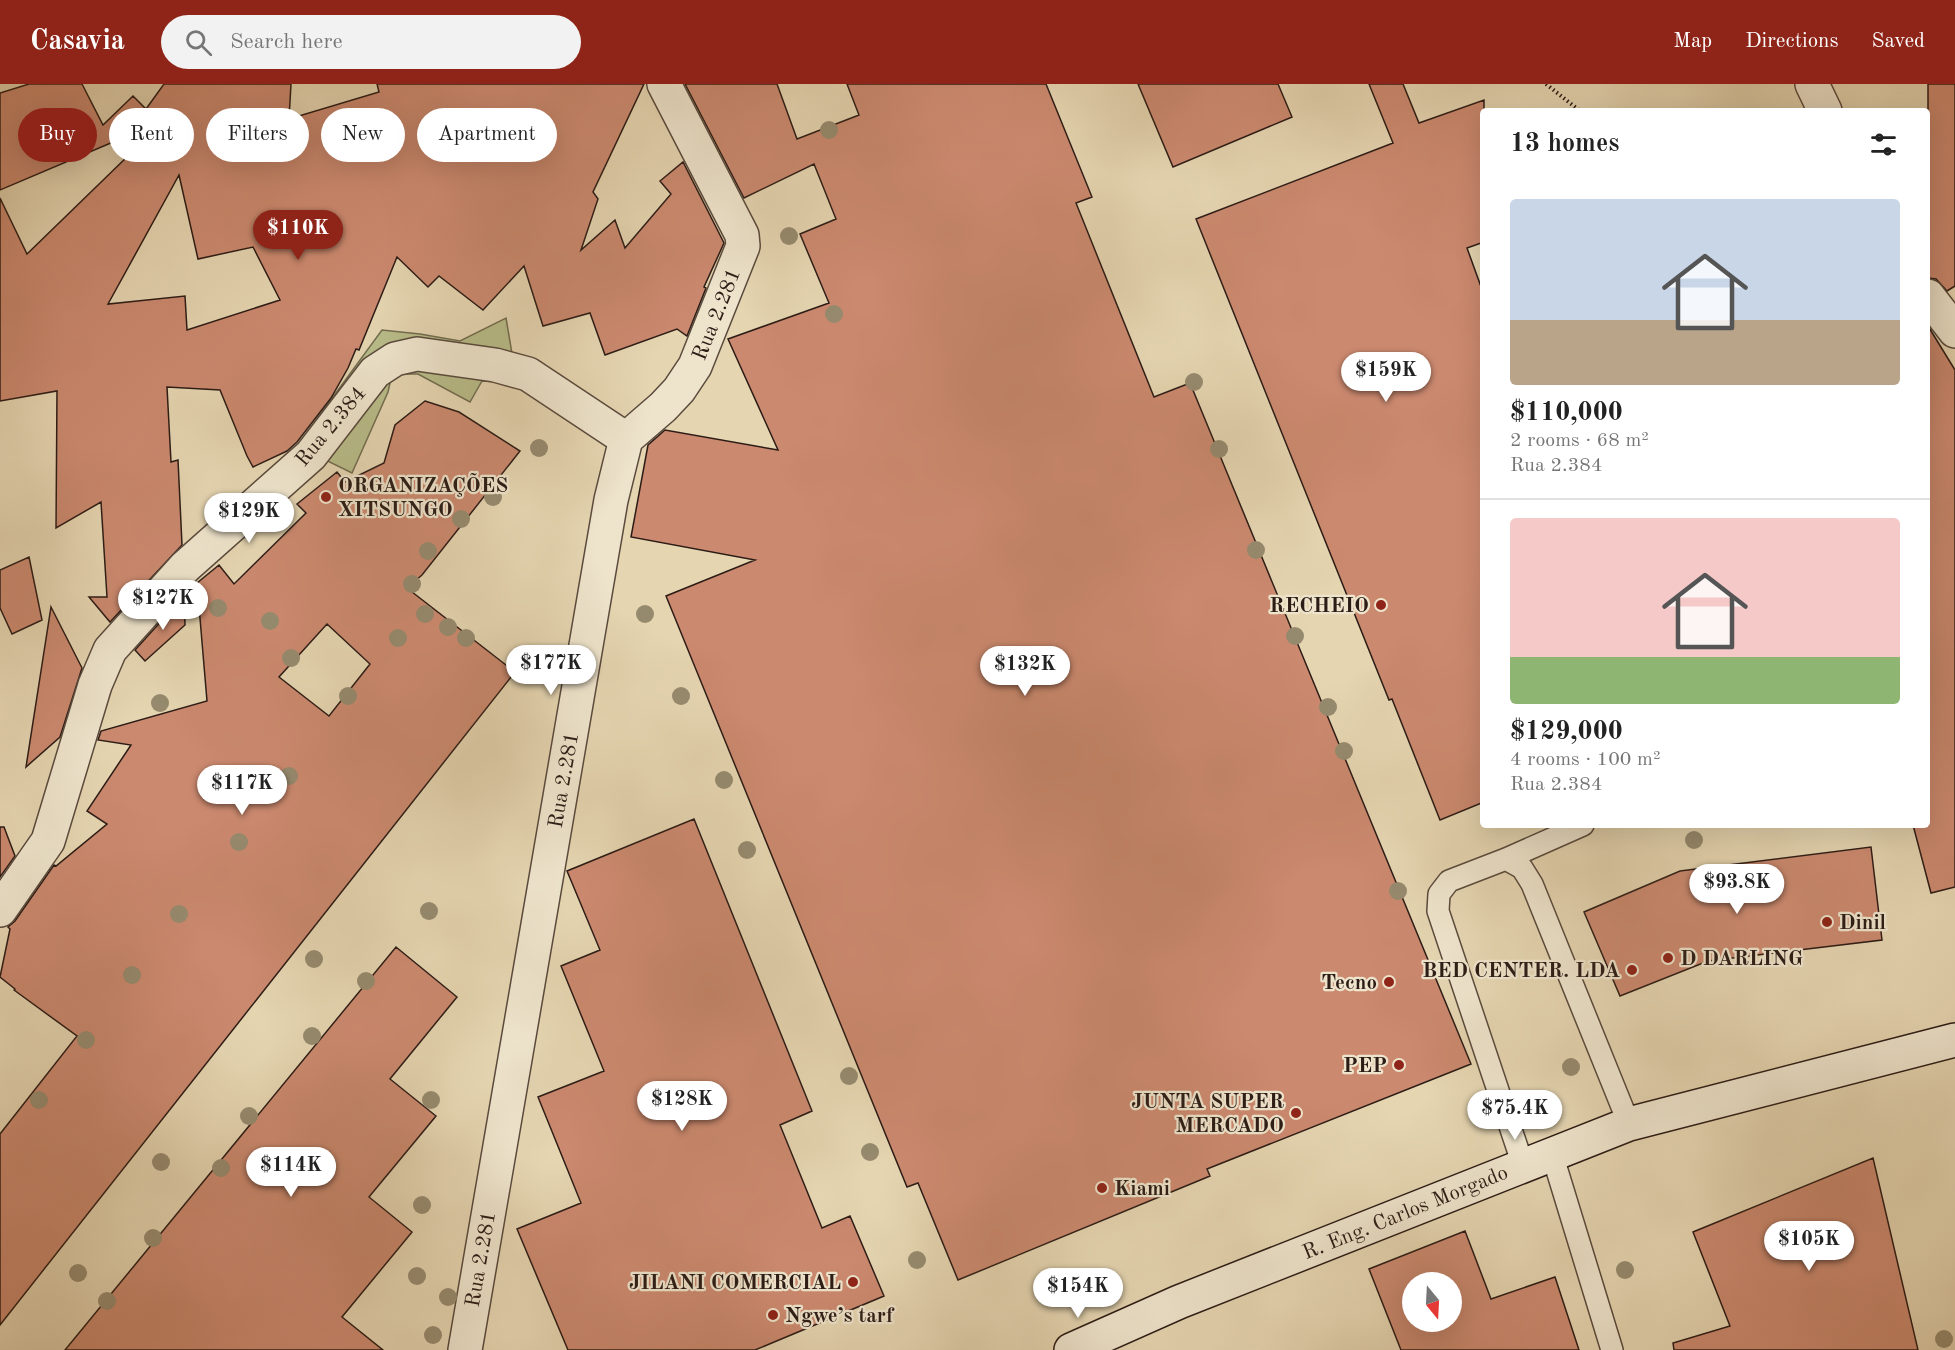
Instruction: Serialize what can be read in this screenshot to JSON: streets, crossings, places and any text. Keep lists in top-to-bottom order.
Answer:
{
  "streets": {
    "street": ["Rua 2.281", "Rua 2.384", "R. Eng. Carlos Morgado"]
  },
  "crossings": [
    ["Rua 2.281", "Rua 2.384"]
  ],
  "places": [
    "ORGANIZAÇÕES XITSUNGO",
    "RECHEIO",
    "Dinil",
    "D DARLING",
    "BED CENTER. LDA",
    "Tecno",
    "PEP",
    "JUNTA SUPER MERCADO",
    "Kiami",
    "JILANI COMERCIAL",
    "Ngwe’s tarf"
  ],
  "north": "bottom",
  "page": {
    "header": "Casavia",
    "search": "Search here",
    "nav": ["Map", "Directions", "Saved"],
    "chip": [
      "Buy",
      "Rent",
      "Filters",
      "New",
      "Apartment"
    ],
    "heading": "13 homes",
    "list": [
      {
        "name": "$110,000",
        "note": "2 rooms · 68 m² · Rua 2.384"
      },
      {
        "name": "$129,000",
        "note": "4 rooms · 100 m² · Rua 2.384"
      }
    ],
    "price": [
      "$110K",
      "$159K",
      "$129K",
      "$127K",
      "$177K",
      "$132K",
      "$117K",
      "$93.8K",
      "$128K",
      "$75.4K",
      "$114K",
      "$105K",
      "$154K"
    ]
  }
}
